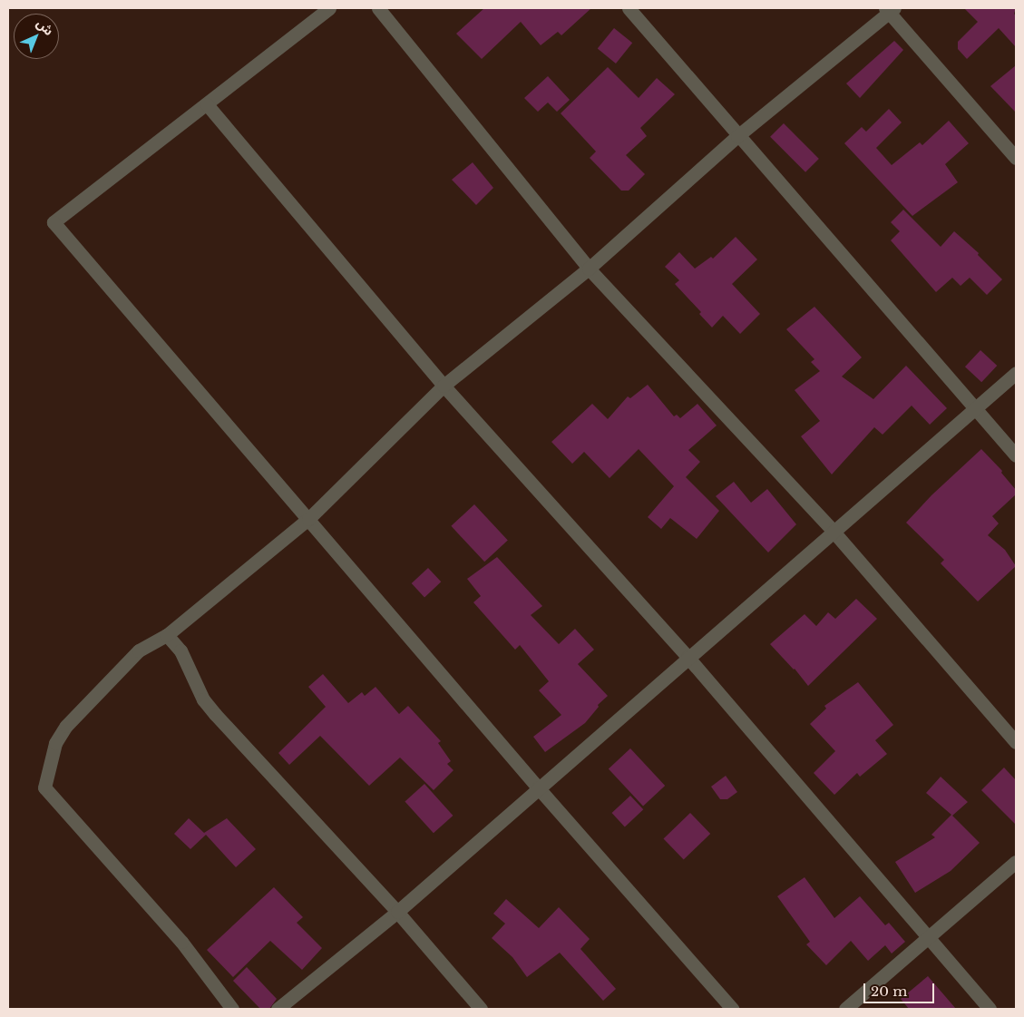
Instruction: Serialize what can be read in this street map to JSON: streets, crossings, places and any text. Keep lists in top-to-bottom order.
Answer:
{
  "scale_bar": "20 m",
  "north": "top right"
}
